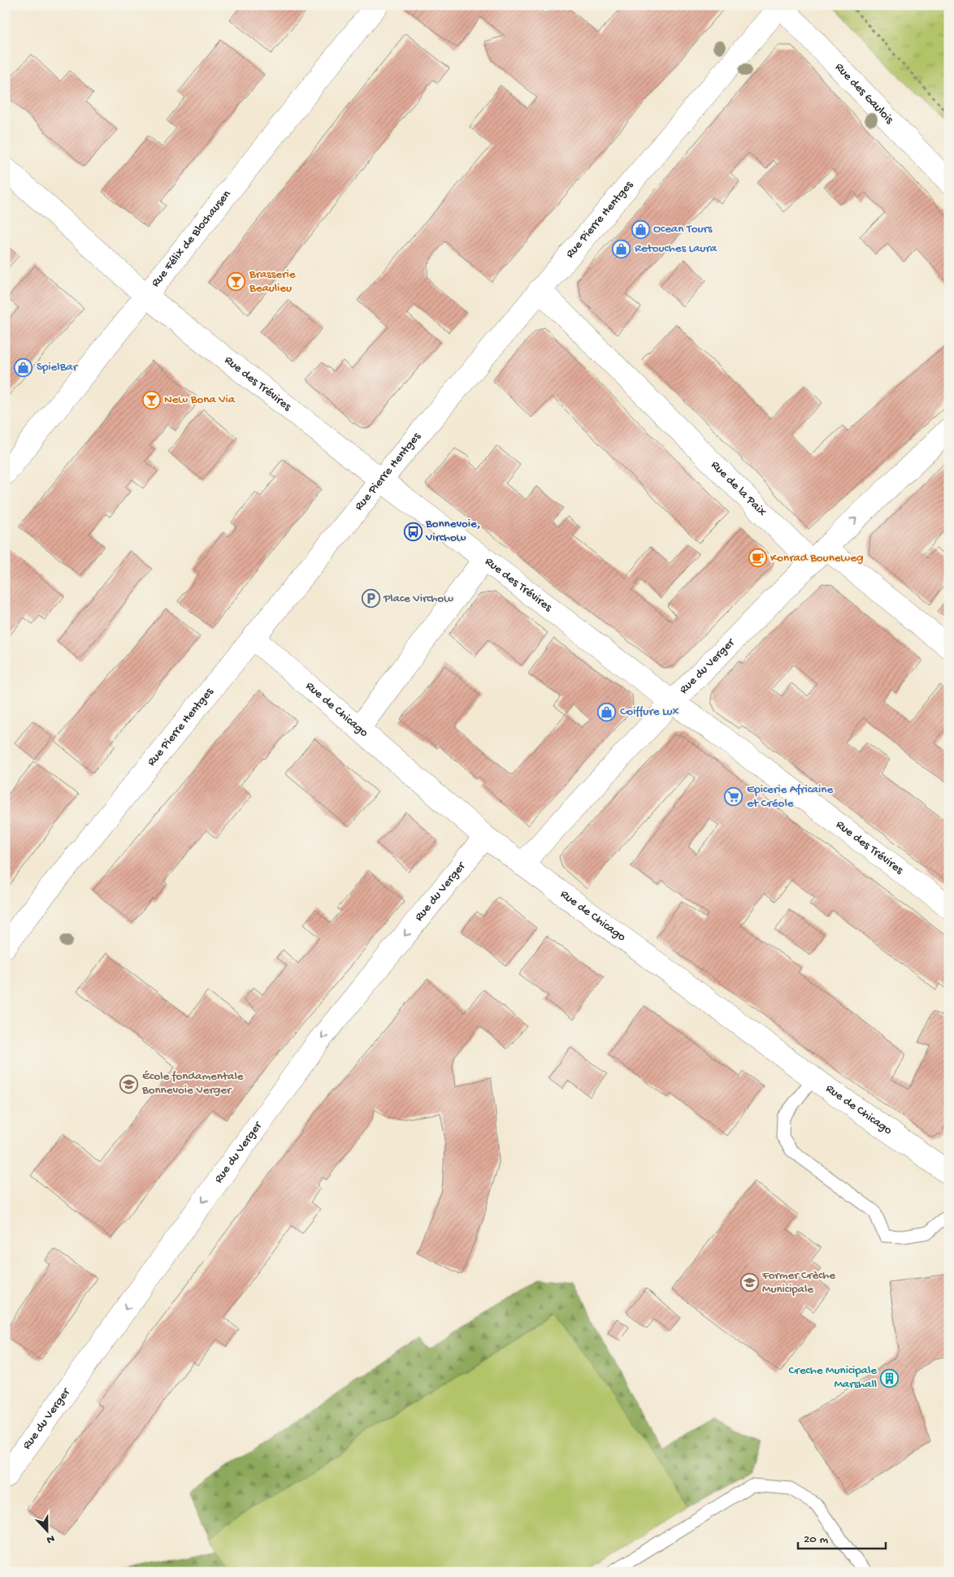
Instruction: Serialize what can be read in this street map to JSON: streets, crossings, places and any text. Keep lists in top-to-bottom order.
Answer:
{
  "streets": {
    "street": [
      "Rue des Gaulois",
      "Rue Pierre Hentges",
      "Rue Félix de Blochausen",
      "Rue des Trévires",
      "Rue de la Paix",
      "Rue du Verger",
      "Rue de Chicago"
    ]
  },
  "crossings": [
    ["Rue des Gaulois", "Rue Pierre Hentges"],
    ["Rue Pierre Hentges", "Rue des Trévires"],
    ["Rue Pierre Hentges", "Rue de la Paix"],
    ["Rue Pierre Hentges", "Rue de Chicago"],
    ["Rue Félix de Blochausen", "Rue des Trévires"],
    ["Rue des Trévires", "Rue du Verger"],
    ["Rue de la Paix", "Rue du Verger"],
    ["Rue du Verger", "Rue de Chicago"]
  ],
  "places": {
    "shop": [
      "Ocean Tours",
      "Retouches Laura",
      "SpielBar",
      "Coiffure Lux"
    ],
    "bar": ["Brasserie Beaulieu", "New Bona Via"],
    "bus stop": ["Bonnevoie, Virchow"],
    "cafe": ["Konrad Bouneweg"],
    "parking": ["Place Virchow"],
    "supermarket": ["Epicerie Africaine et Créole"],
    "school or university": ["École fondamentale Bonnevoie Verger", "Former Crèche Municipale"],
    "building": ["Creche Municipale Marshall"]
  },
  "scale_bar": "20 m",
  "north": "bottom"
}
